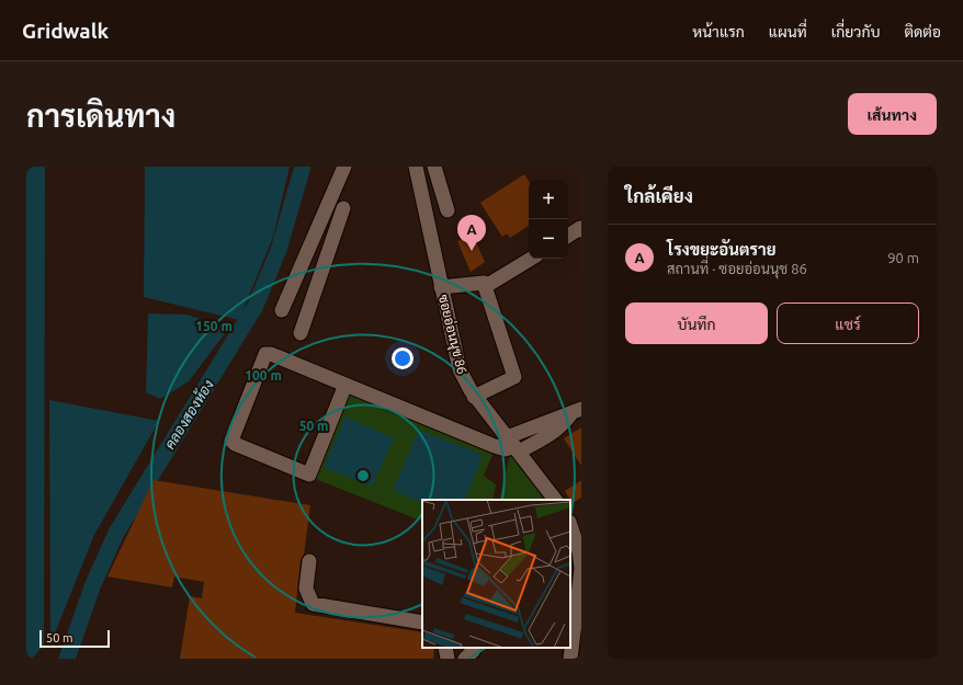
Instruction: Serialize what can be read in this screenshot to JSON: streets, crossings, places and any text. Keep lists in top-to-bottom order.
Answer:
{
  "streets": {
    "street": ["ซอยอ่อนนุช 86"]
  },
  "water": ["คลองสองห้อง"],
  "scale_bar": "50 m",
  "page": {
    "header": "Gridwalk",
    "nav": [
      "หน้าแรก",
      "แผนที่",
      "เกี่ยวกับ",
      "ติดต่อ"
    ],
    "buttons": [
      "เส้นทาง",
      ["บันทึก", "แชร์"]
    ],
    "title": "การเดินทาง",
    "heading": "ใกล้เคียง",
    "map_buttons": ["+", "−"],
    "pins": "A",
    "list": [
      {
        "mark": "A",
        "name": "โรงขยะอันตราย",
        "note": "สถานที่ · ซอยอ่อนนุช 86",
        "value": "90 m"
      }
    ],
    "scale": "50 m"
  },
  "rings": ["150 m", "100 m", "50 m"]
}
